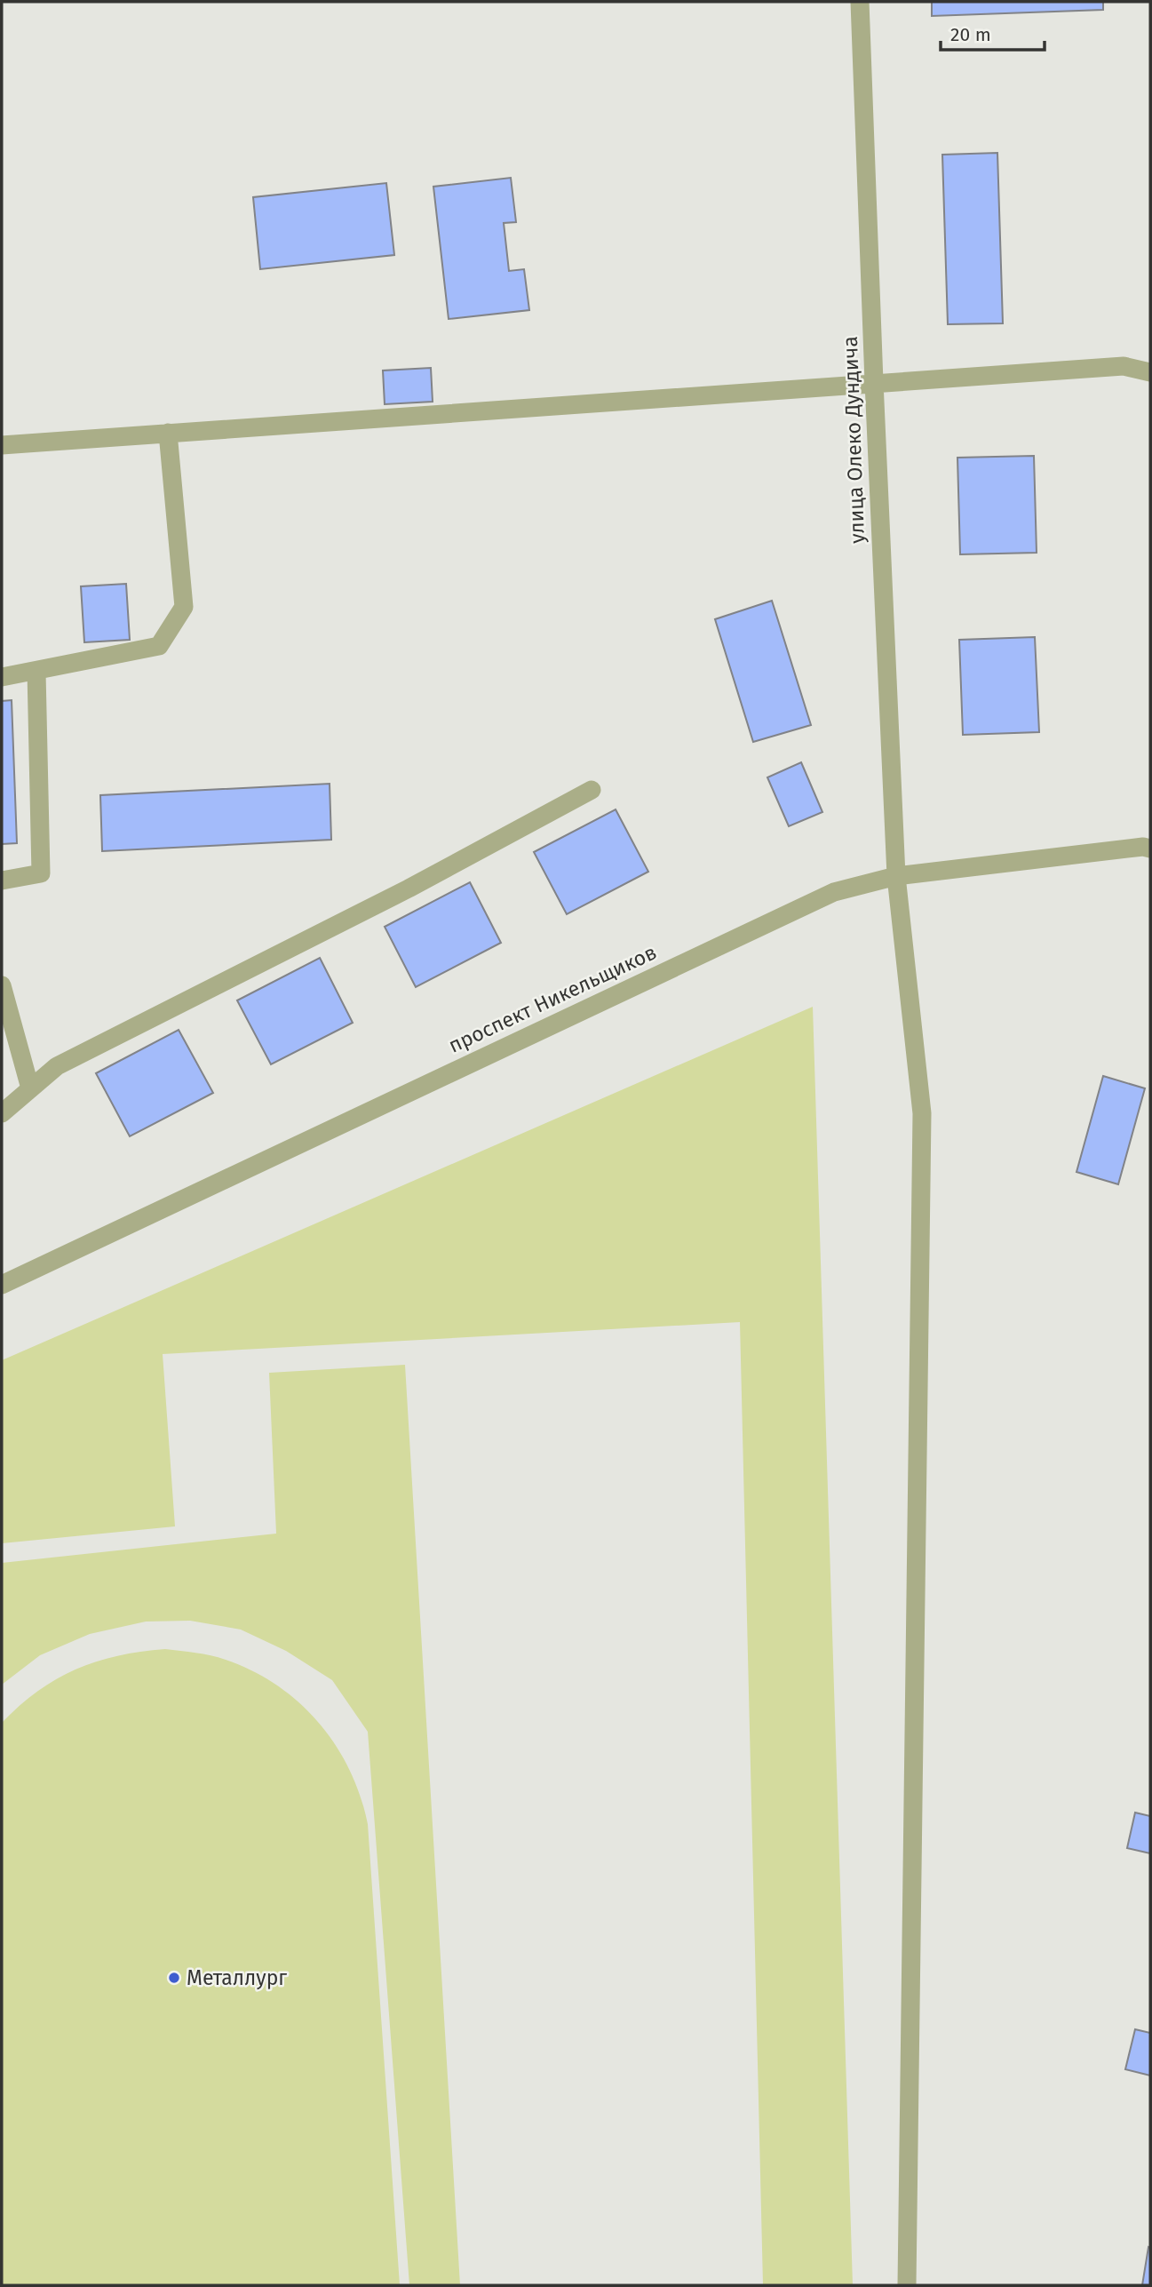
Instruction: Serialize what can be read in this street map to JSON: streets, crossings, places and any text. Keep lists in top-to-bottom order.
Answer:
{
  "streets": {
    "street": ["улица Олеко Дундича", "проспект Никельщиков"]
  },
  "crossings": [
    ["улица Олеко Дундича", "проспект Никельщиков"]
  ],
  "places": ["Металлург"],
  "scale_bar": "20 m"
}
